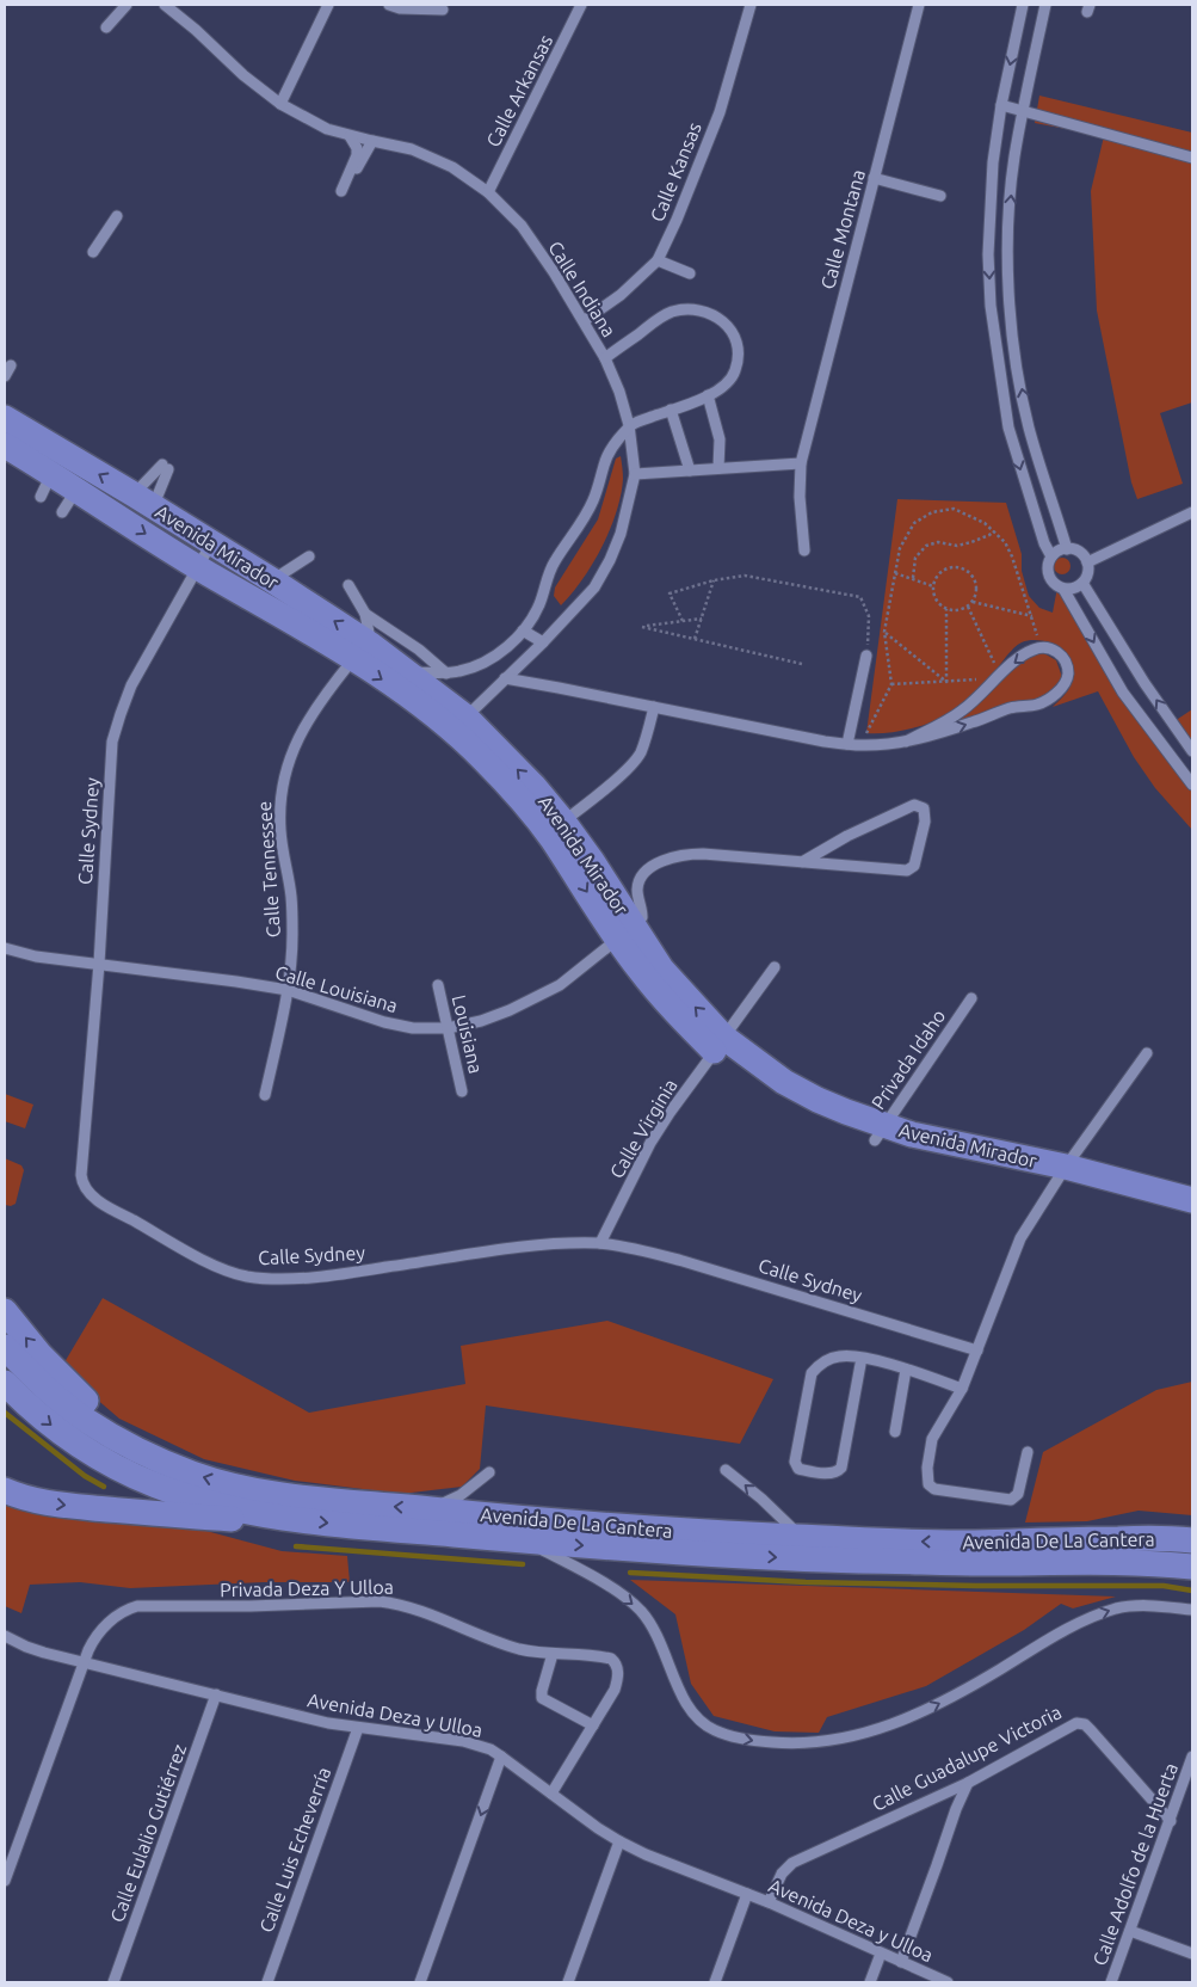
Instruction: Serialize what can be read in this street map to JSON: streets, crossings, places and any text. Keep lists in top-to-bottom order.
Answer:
{
  "streets": {
    "main road": ["Avenida Mirador", "Avenida De La Cantera"],
    "street": [
      "Calle Arkansas",
      "Calle Kansas",
      "Calle Montana",
      "Calle Indiana",
      "Calle Sydney",
      "Calle Tennessee",
      "Calle Louisiana",
      "Louisiana",
      "Privada Idaho",
      "Calle Virginia",
      "Privada Deza Y Ulloa",
      "Avenida Deza y Ulloa",
      "Calle Guadalupe Victoria",
      "Calle Eulalio Gutiérrez",
      "Calle Luis Echeverría",
      "Calle Adolfo de la Huerta"
    ]
  },
  "crossings": [
    ["Calle Arkansas", "Calle Indiana"],
    ["Calle Kansas", "Calle Indiana"],
    ["Calle Indiana", "Avenida Mirador"],
    ["Avenida Mirador", "Calle Sydney"],
    ["Avenida Mirador", "Calle Tennessee"],
    ["Avenida Mirador", "Calle Louisiana"],
    ["Avenida Mirador", "Privada Idaho"],
    ["Avenida Mirador", "Calle Virginia"],
    ["Calle Sydney", "Calle Louisiana"],
    ["Calle Sydney", "Calle Virginia"],
    ["Calle Tennessee", "Calle Louisiana"],
    ["Calle Louisiana", "Louisiana"],
    ["Privada Deza Y Ulloa", "Avenida Deza y Ulloa"],
    ["Avenida Deza y Ulloa", "Calle Guadalupe Victoria"],
    ["Avenida Deza y Ulloa", "Calle Eulalio Gutiérrez"],
    ["Avenida Deza y Ulloa", "Calle Luis Echeverría"],
    ["Calle Guadalupe Victoria", "Calle Adolfo de la Huerta"]
  ]
}
